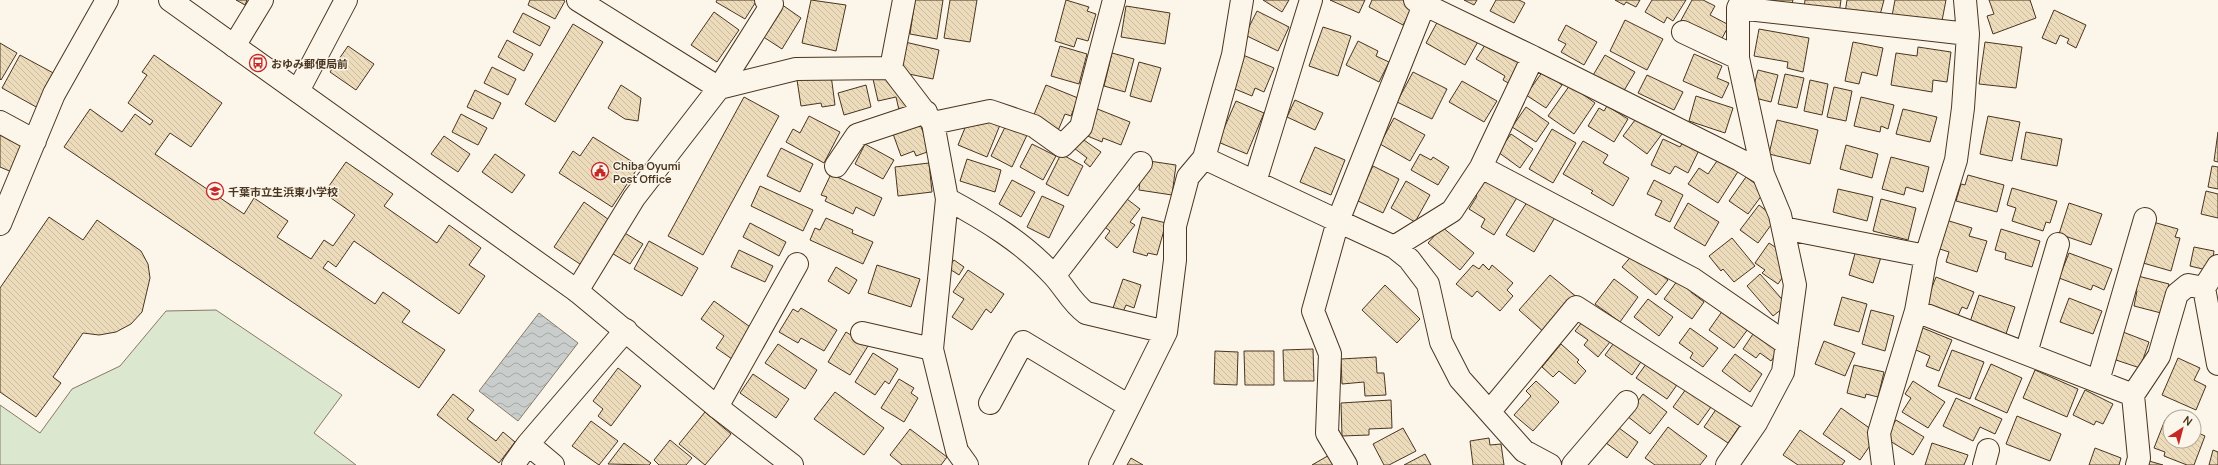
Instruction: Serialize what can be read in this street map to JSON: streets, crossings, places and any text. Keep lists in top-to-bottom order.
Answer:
{
  "places": {
    "bus stop": ["おゆみ郵便局前"],
    "public building": ["Chiba Oyumi Post Office"],
    "school or university": ["千葉市立生浜東小学校"]
  },
  "north": "top right"
}
